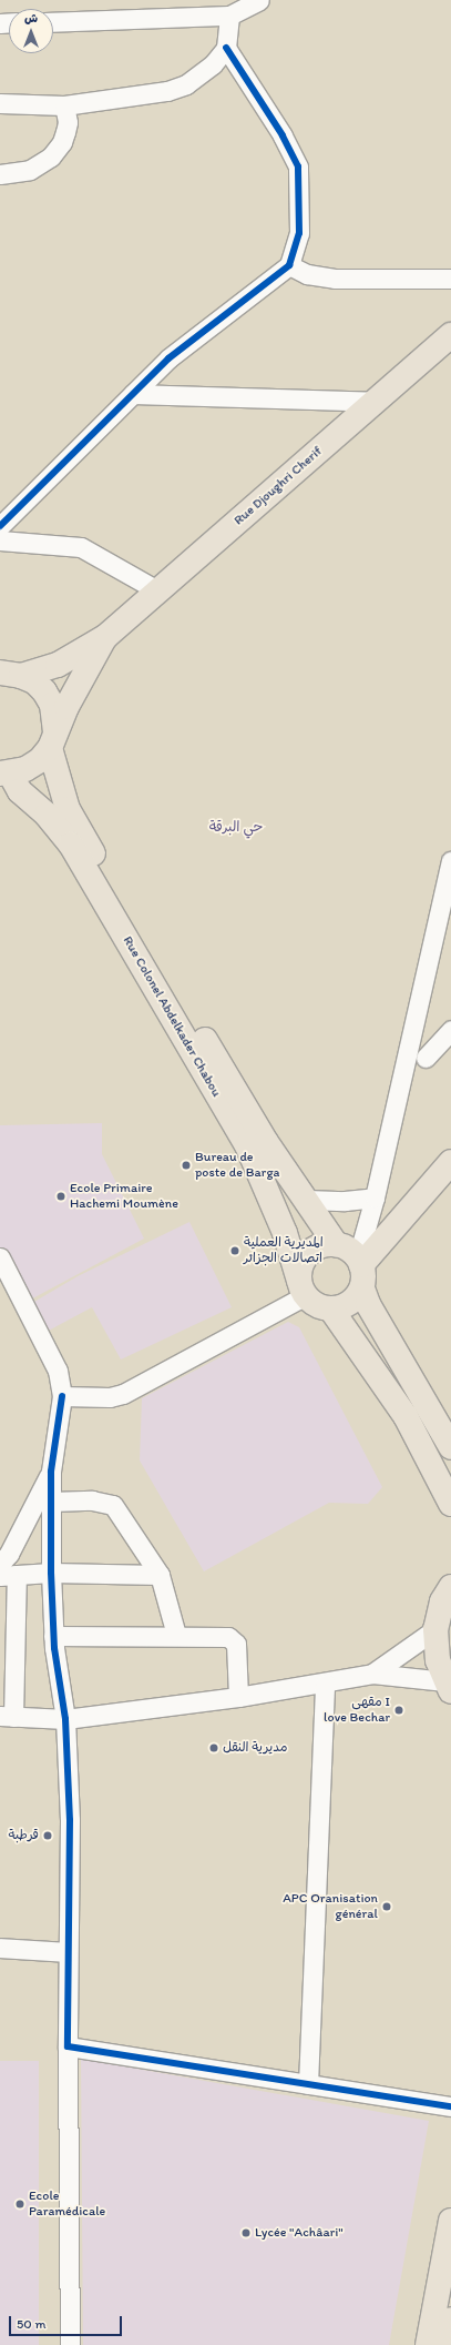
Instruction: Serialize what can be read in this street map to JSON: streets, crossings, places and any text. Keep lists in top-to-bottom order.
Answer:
{
  "streets": {
    "main road": ["Rue Djoughri Cherif", "Rue Colonel Abdelkader Chabou"]
  },
  "districts": ["حي البرقة"],
  "places": [
    "Bureau de poste de Barga",
    "Ecole Primaire Hachemi Moumène",
    "المديرية العملية اتصالات الجزائر",
    "مقهى I love Bechar",
    "مديرية النقل",
    "قرطبة",
    "APC Oranisation général",
    "Ecole Paramédicale",
    "Lycée \"Achâari\""
  ],
  "scale_bar": "50 m",
  "north": "top"
}
